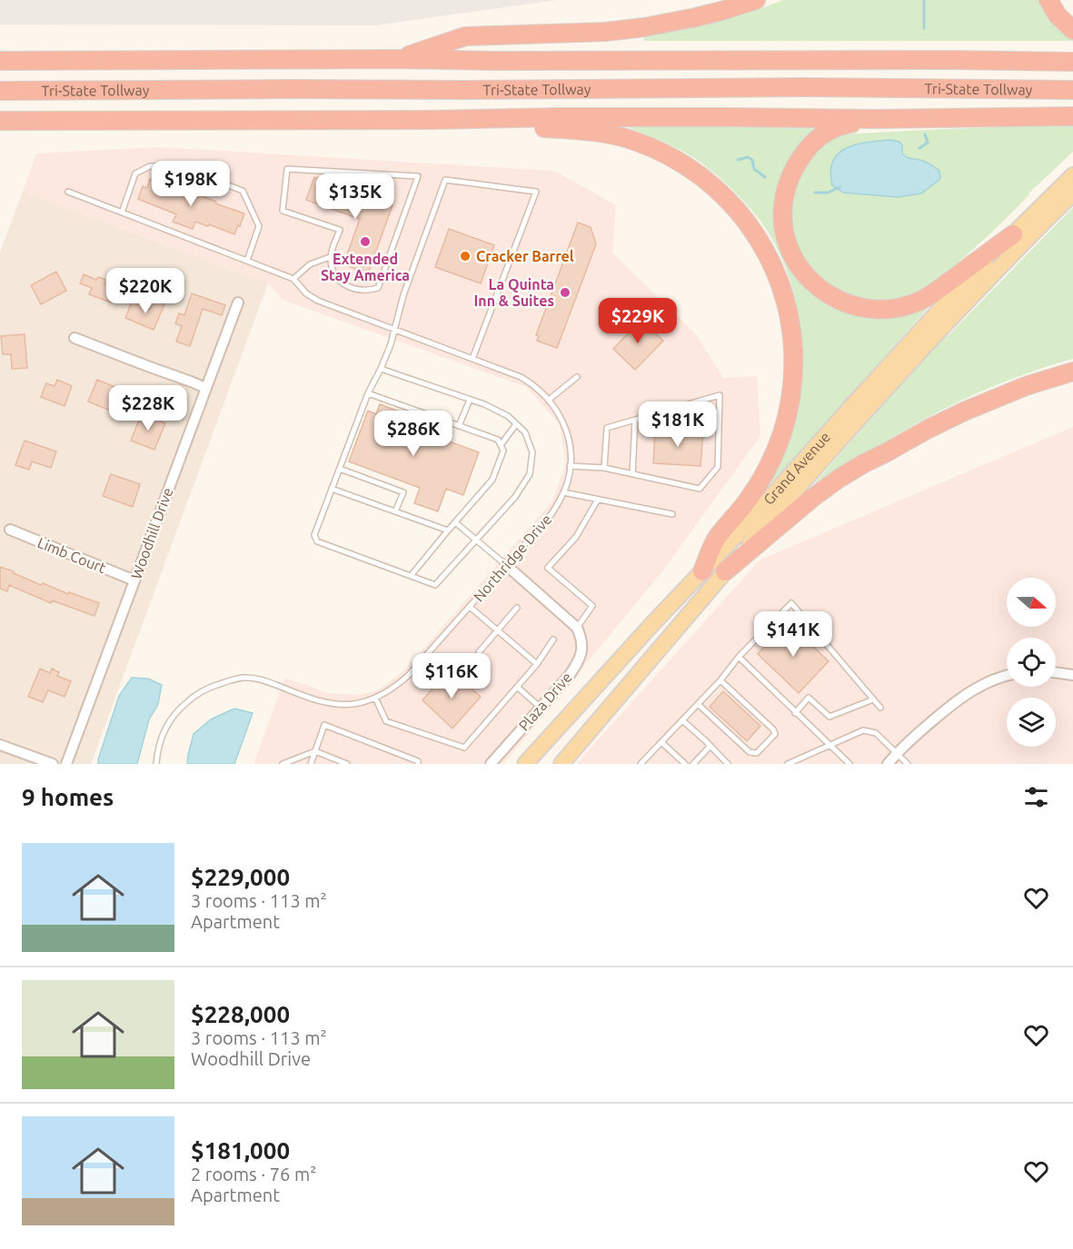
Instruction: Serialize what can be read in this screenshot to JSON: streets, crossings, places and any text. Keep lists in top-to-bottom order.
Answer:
{
  "streets": {
    "highway": ["Tri-State Tollway"],
    "main road": ["Grand Avenue"],
    "street": ["Woodhill Drive", "Limb Court", "Plaza Drive"],
    "lane": ["Northridge Drive"]
  },
  "crossings": [
    ["Woodhill Drive", "Limb Court"]
  ],
  "places": ["Extended Stay America", "Cracker Barrel", "La Quinta Inn & Suites"],
  "north": "right",
  "page": {
    "price": [
      "$198K",
      "$135K",
      "$220K",
      "$229K",
      "$228K",
      "$181K",
      "$286K",
      "$141K",
      "$116K"
    ],
    "heading": "9 homes",
    "list": [
      {
        "name": "$229,000",
        "note": "3 rooms · 113 m² · Apartment"
      },
      {
        "name": "$228,000",
        "note": "3 rooms · 113 m² · Woodhill Drive"
      },
      {
        "name": "$181,000",
        "note": "2 rooms · 76 m² · Apartment"
      }
    ]
  }
}
